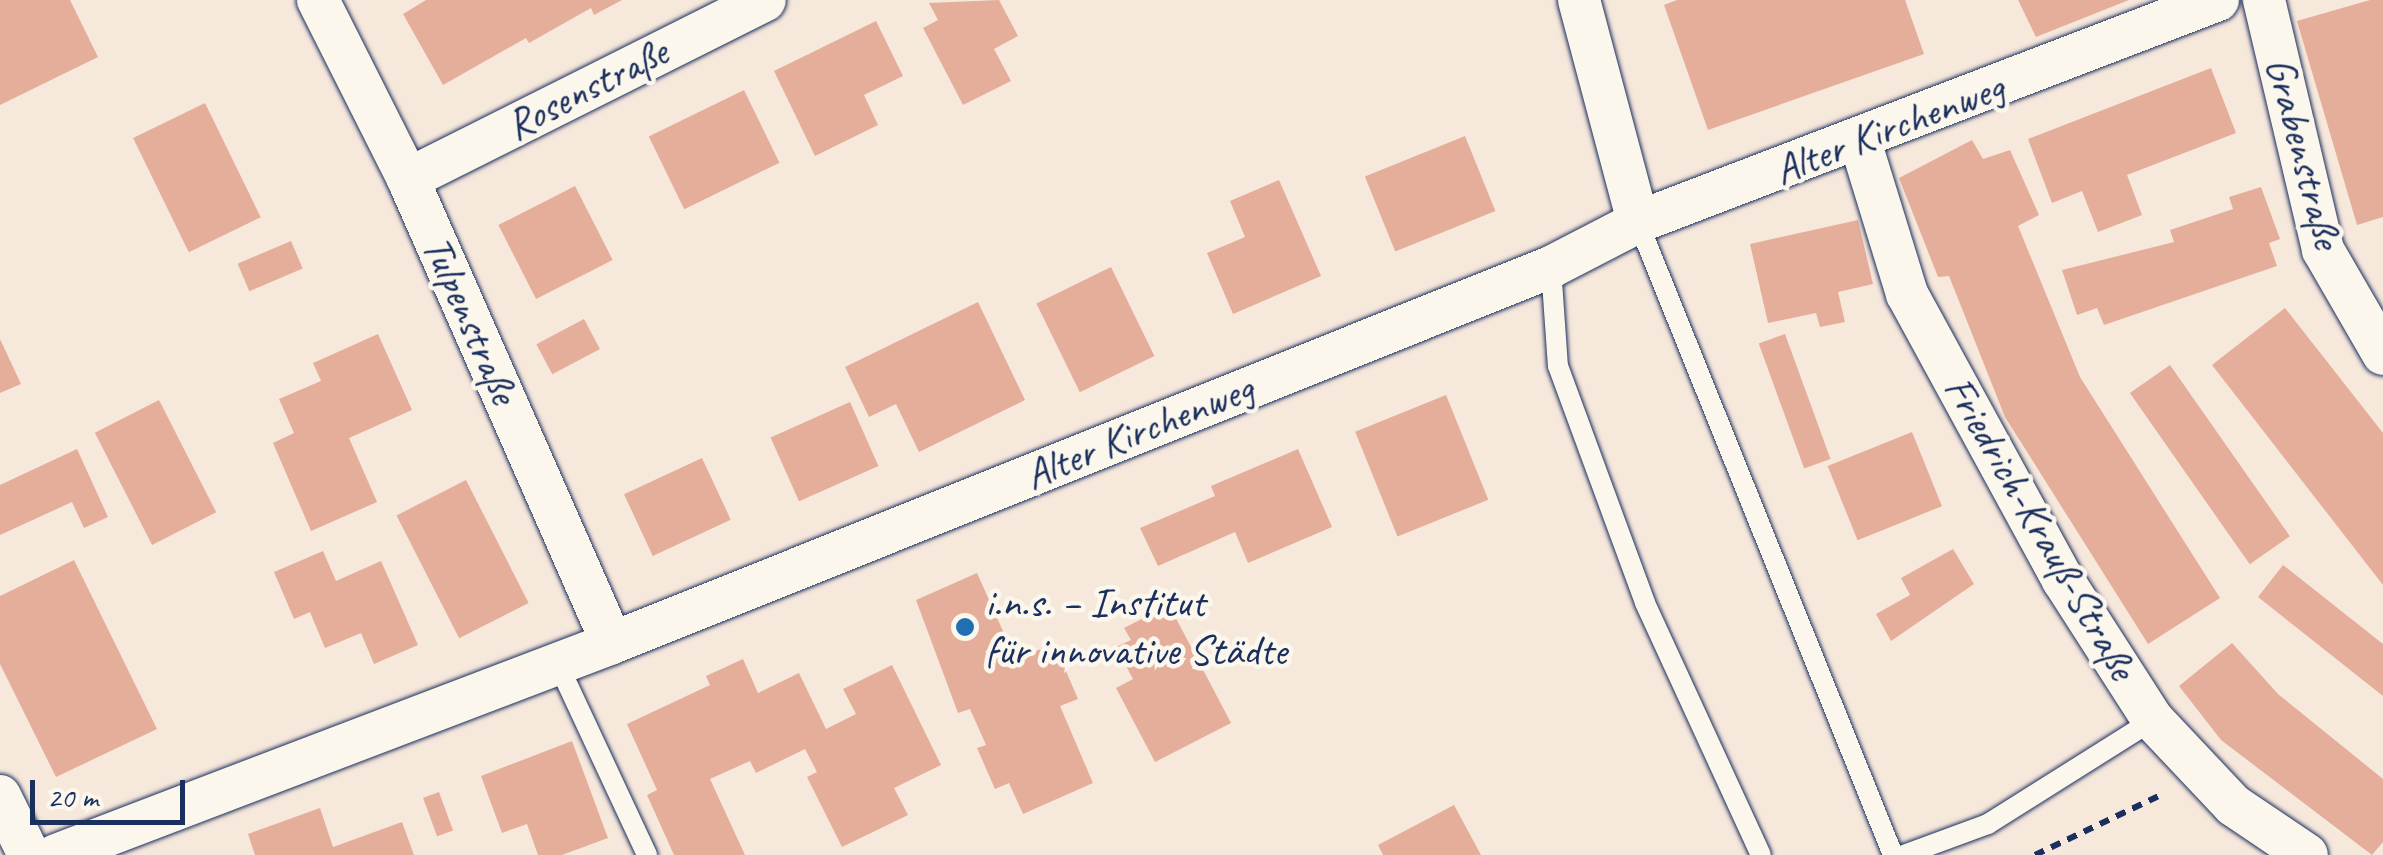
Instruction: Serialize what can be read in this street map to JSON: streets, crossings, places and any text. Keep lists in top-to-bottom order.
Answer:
{
  "streets": {
    "street": [
      "Rosenstraße",
      "Alter Kirchenweg",
      "Grabenstraße",
      "Tulpenstraße",
      "Friedrich-Krauß-Straße"
    ]
  },
  "crossings": [
    ["Rosenstraße", "Tulpenstraße"],
    ["Alter Kirchenweg", "Tulpenstraße"],
    ["Alter Kirchenweg", "Friedrich-Krauß-Straße"]
  ],
  "places": ["i.n.s. – Institut für innovative Städte"],
  "scale_bar": "20 m"
}
